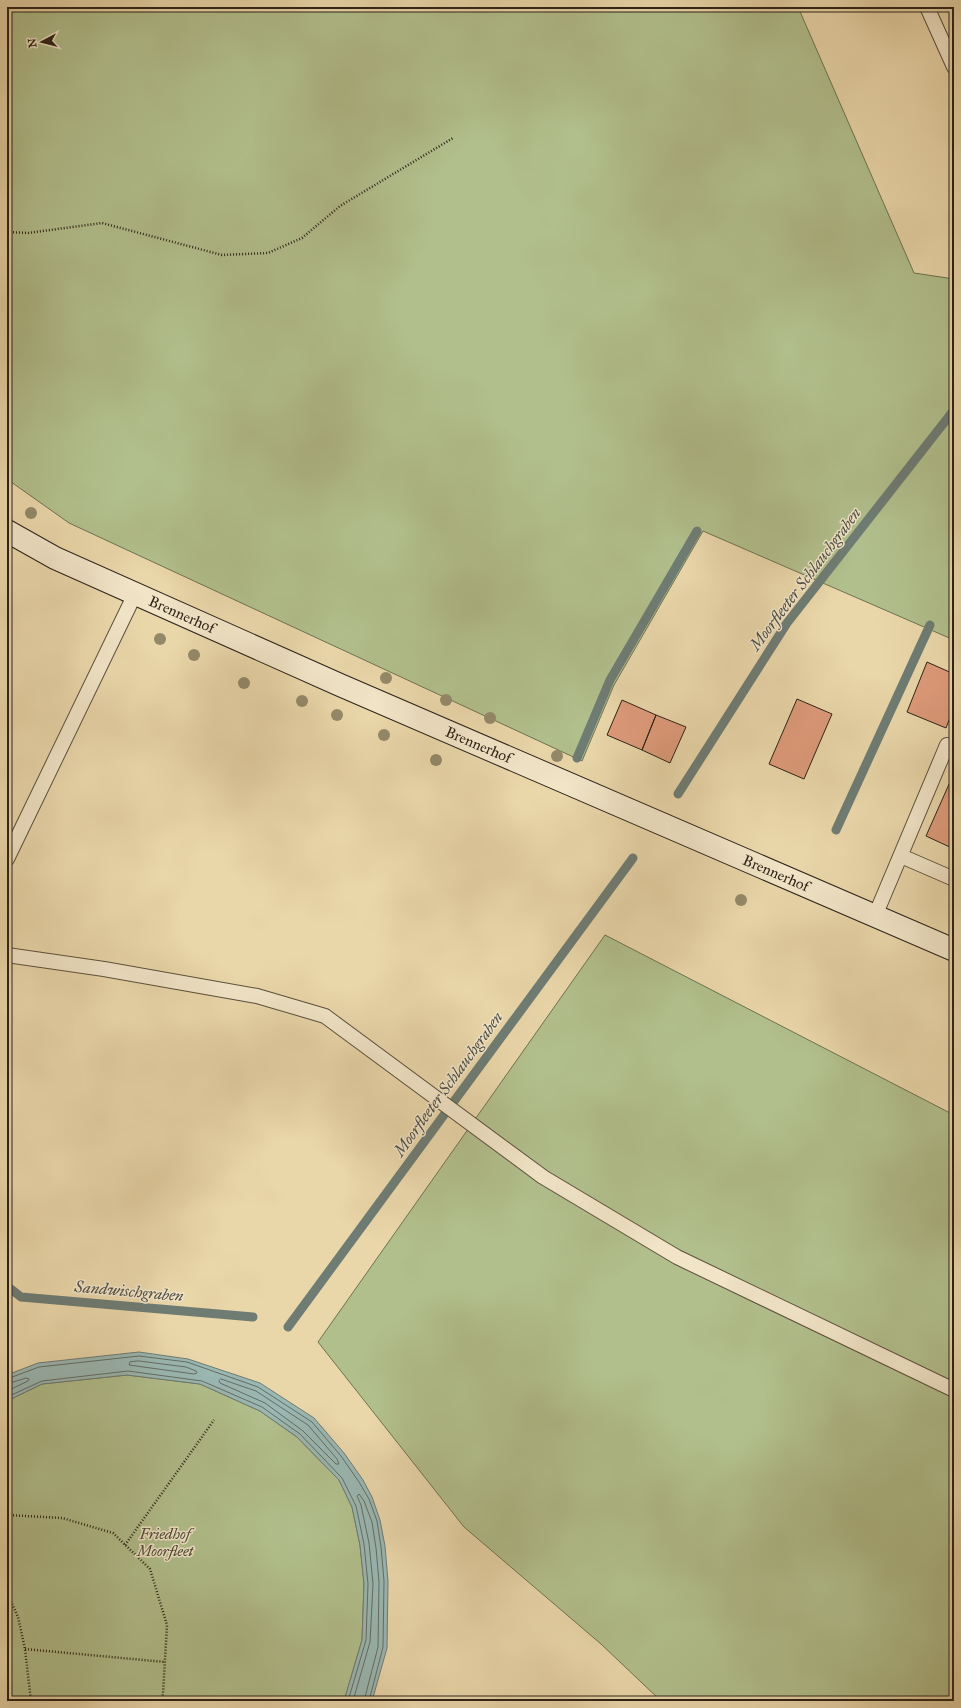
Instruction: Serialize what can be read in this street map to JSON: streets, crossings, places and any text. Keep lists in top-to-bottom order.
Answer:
{
  "streets": {
    "street": ["Brennerhof"]
  },
  "water": ["Moorfleeter Schlauchgraben", "Sandwischgraben"],
  "parks": ["Friedhof Moorfleet"],
  "north": "left"
}
